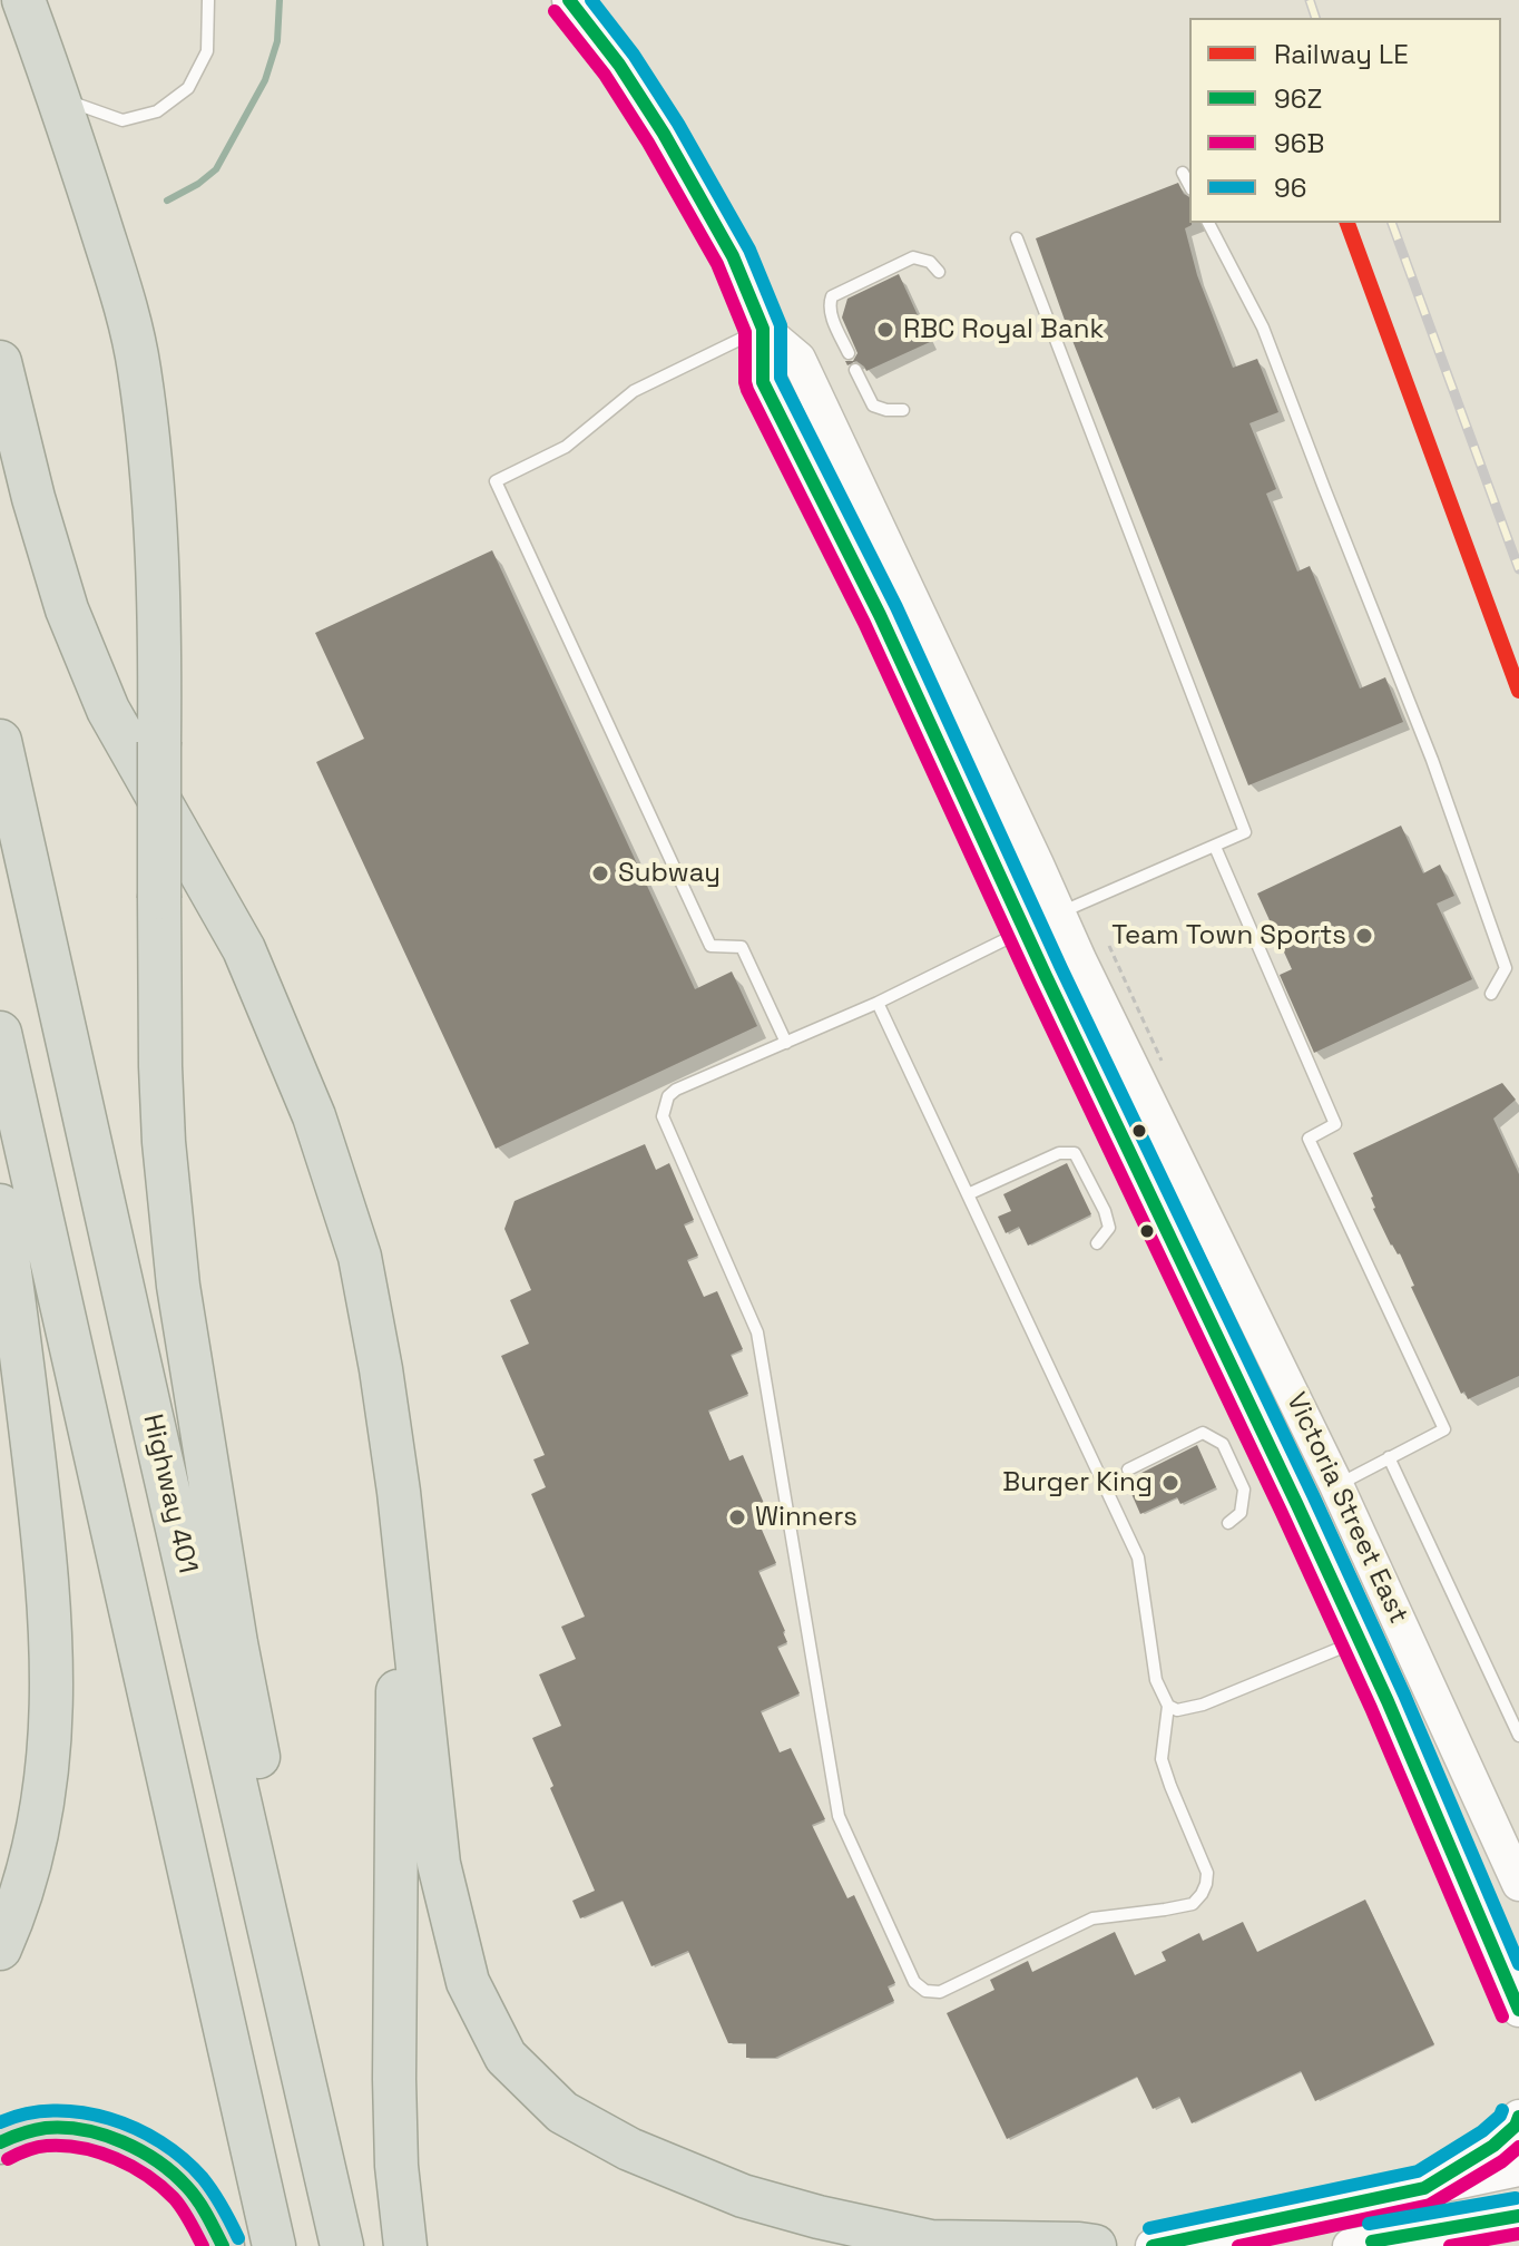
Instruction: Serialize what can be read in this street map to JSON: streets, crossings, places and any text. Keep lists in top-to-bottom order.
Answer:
{
  "streets": {
    "highway": ["Highway 401"],
    "main road": ["Victoria Street East"]
  },
  "places": [
    "RBC Royal Bank",
    "Subway",
    "Team Town Sports",
    "Burger King",
    "Winners"
  ],
  "lines": [
    "transit line 96Z",
    "transit line 96",
    "transit line 96B",
    "rail line LE"
  ],
  "legend": [
    "Railway LE",
    "96Z",
    "96B",
    "96"
  ]
}
